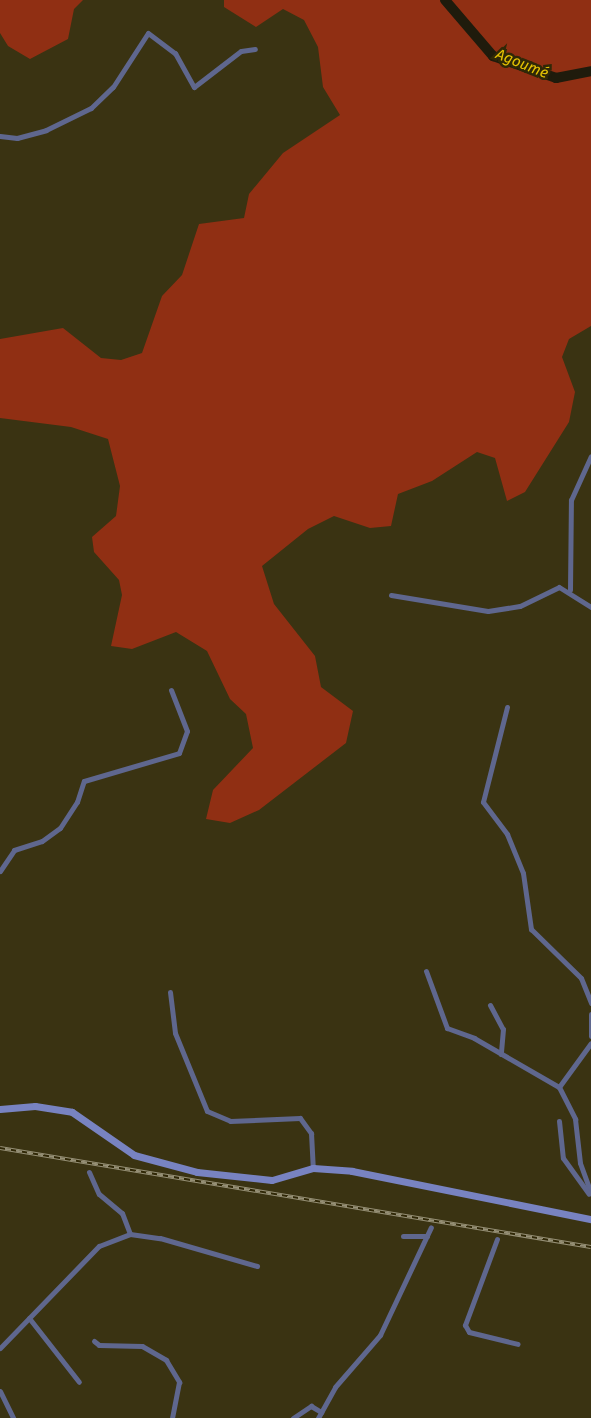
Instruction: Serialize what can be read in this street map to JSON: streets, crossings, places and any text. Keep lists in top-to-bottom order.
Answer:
{
  "water": ["Agoumé"]
}
